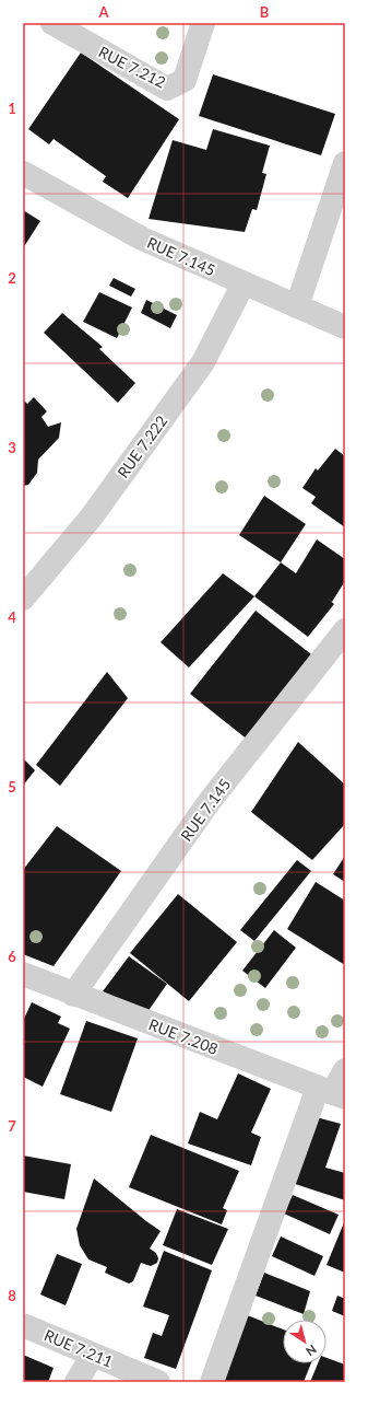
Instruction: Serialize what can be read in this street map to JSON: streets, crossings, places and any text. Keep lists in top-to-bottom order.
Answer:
{
  "streets": {
    "street": [
      "RUE 7.212",
      "RUE 7.145",
      "RUE 7.222",
      "RUE 7.208",
      "RUE 7.211"
    ]
  },
  "crossings": [
    ["RUE 7.145", "RUE 7.222"],
    ["RUE 7.145", "RUE 7.208"]
  ],
  "north": "bottom right",
  "grid": {
    "columns": ["A", "B"],
    "rows": [
      "1",
      "2",
      "3",
      "4",
      "5",
      "6",
      "7",
      "8"
    ]
  }
}
